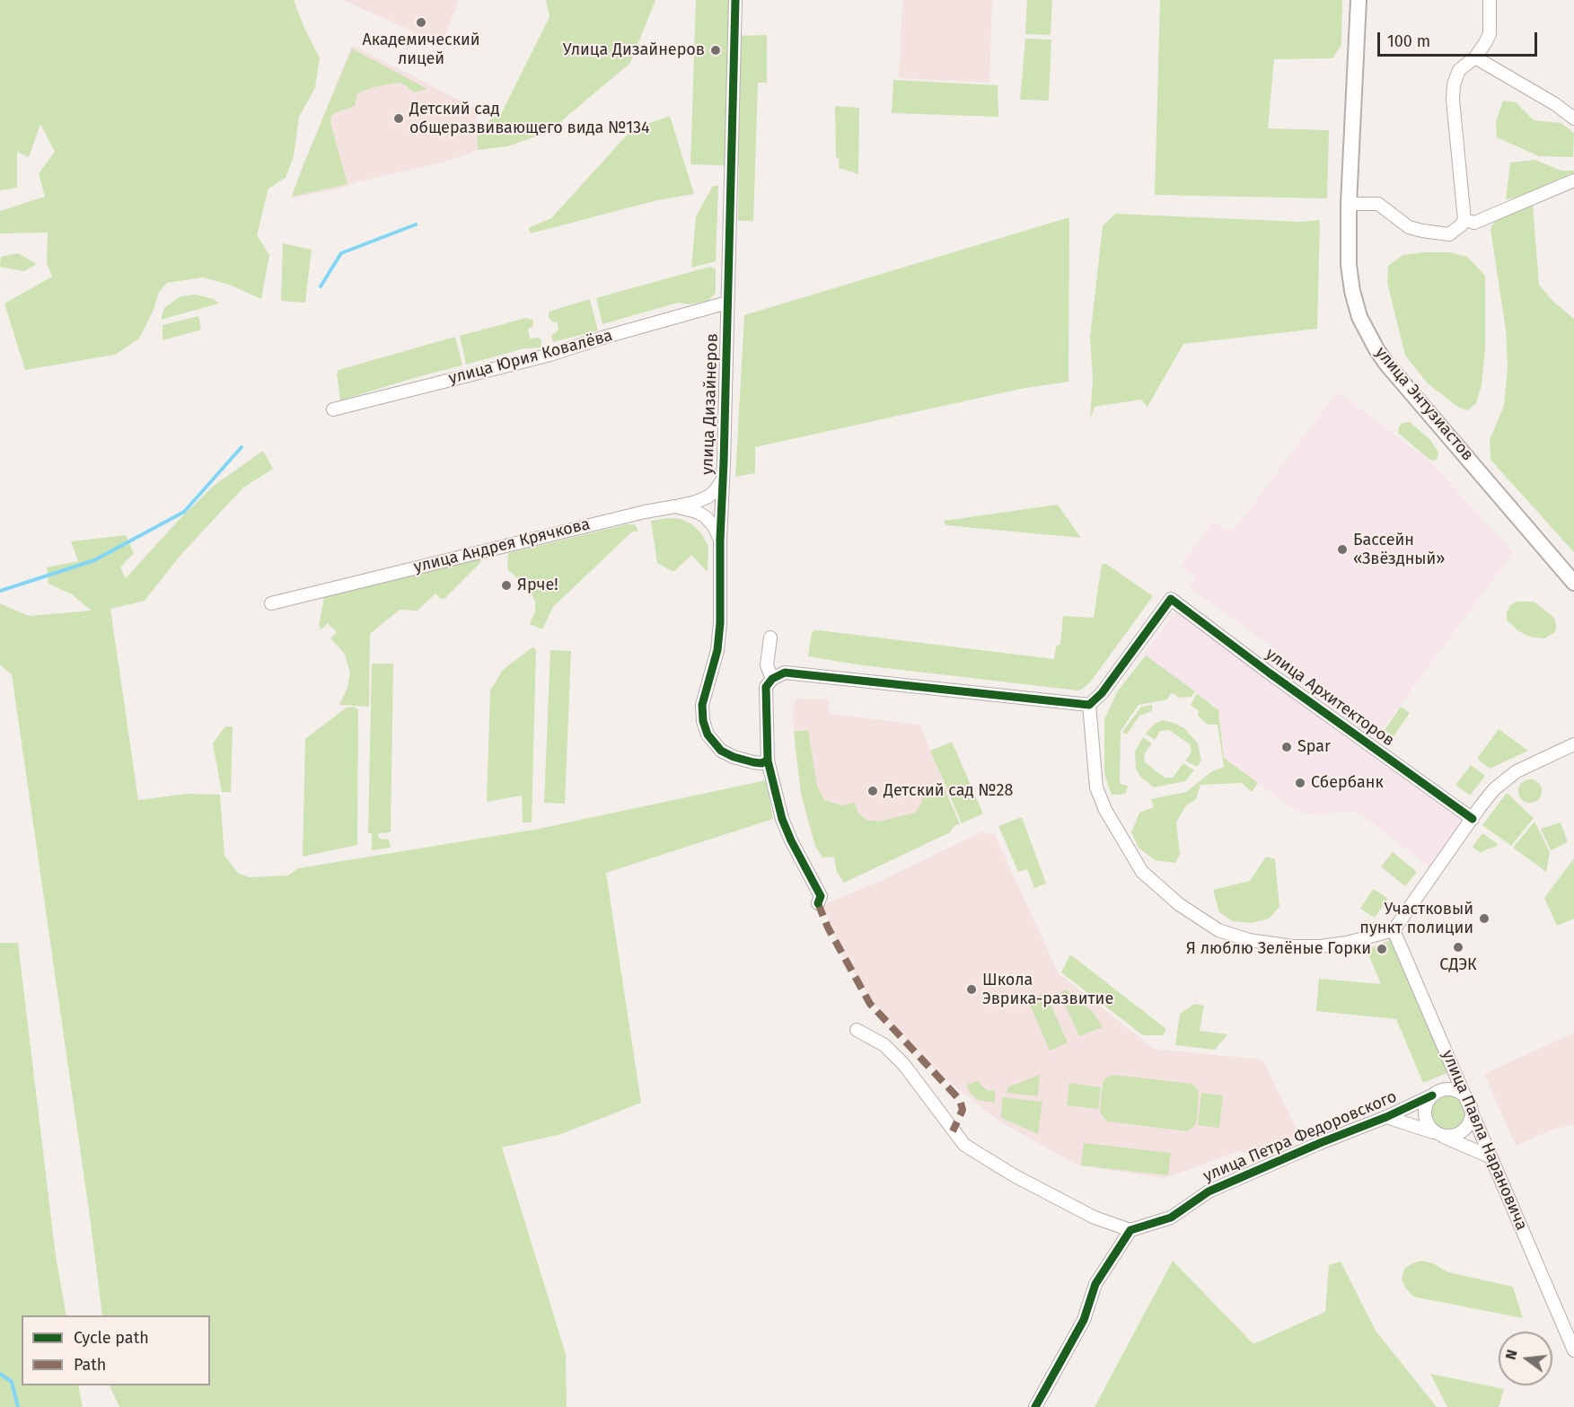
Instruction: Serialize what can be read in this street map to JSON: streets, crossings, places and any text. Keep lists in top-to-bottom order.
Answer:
{
  "streets": {
    "main road": ["улица Энтузиастов"],
    "street": [
      "улица Юрия Ковалёва",
      "улица Дизайнеров",
      "улица Андрея Крячкова",
      "улица Архитекторов",
      "улица Петра Федоровского",
      "улица Павла Нарановича"
    ]
  },
  "crossings": [
    ["улица Юрия Ковалёва", "улица Дизайнеров"],
    ["улица Дизайнеров", "улица Андрея Крячкова"],
    ["улица Петра Федоровского", "улица Павла Нарановича"]
  ],
  "places": [
    "Академический лицей",
    "Улица Дизайнеров",
    "Детский сад общеразвивающего вида №134",
    "Бассейн «Звёздный»",
    "Ярче!",
    "Spar",
    "Сбербанк",
    "Детский сад №28",
    "Участковый пункт полиции",
    "СДЭК",
    "Я люблю Зелёные Горки",
    "Школа Эврика-развитие"
  ],
  "legend": ["Cycle path", "Path"],
  "scale_bar": "100 m",
  "north": "left"
}
